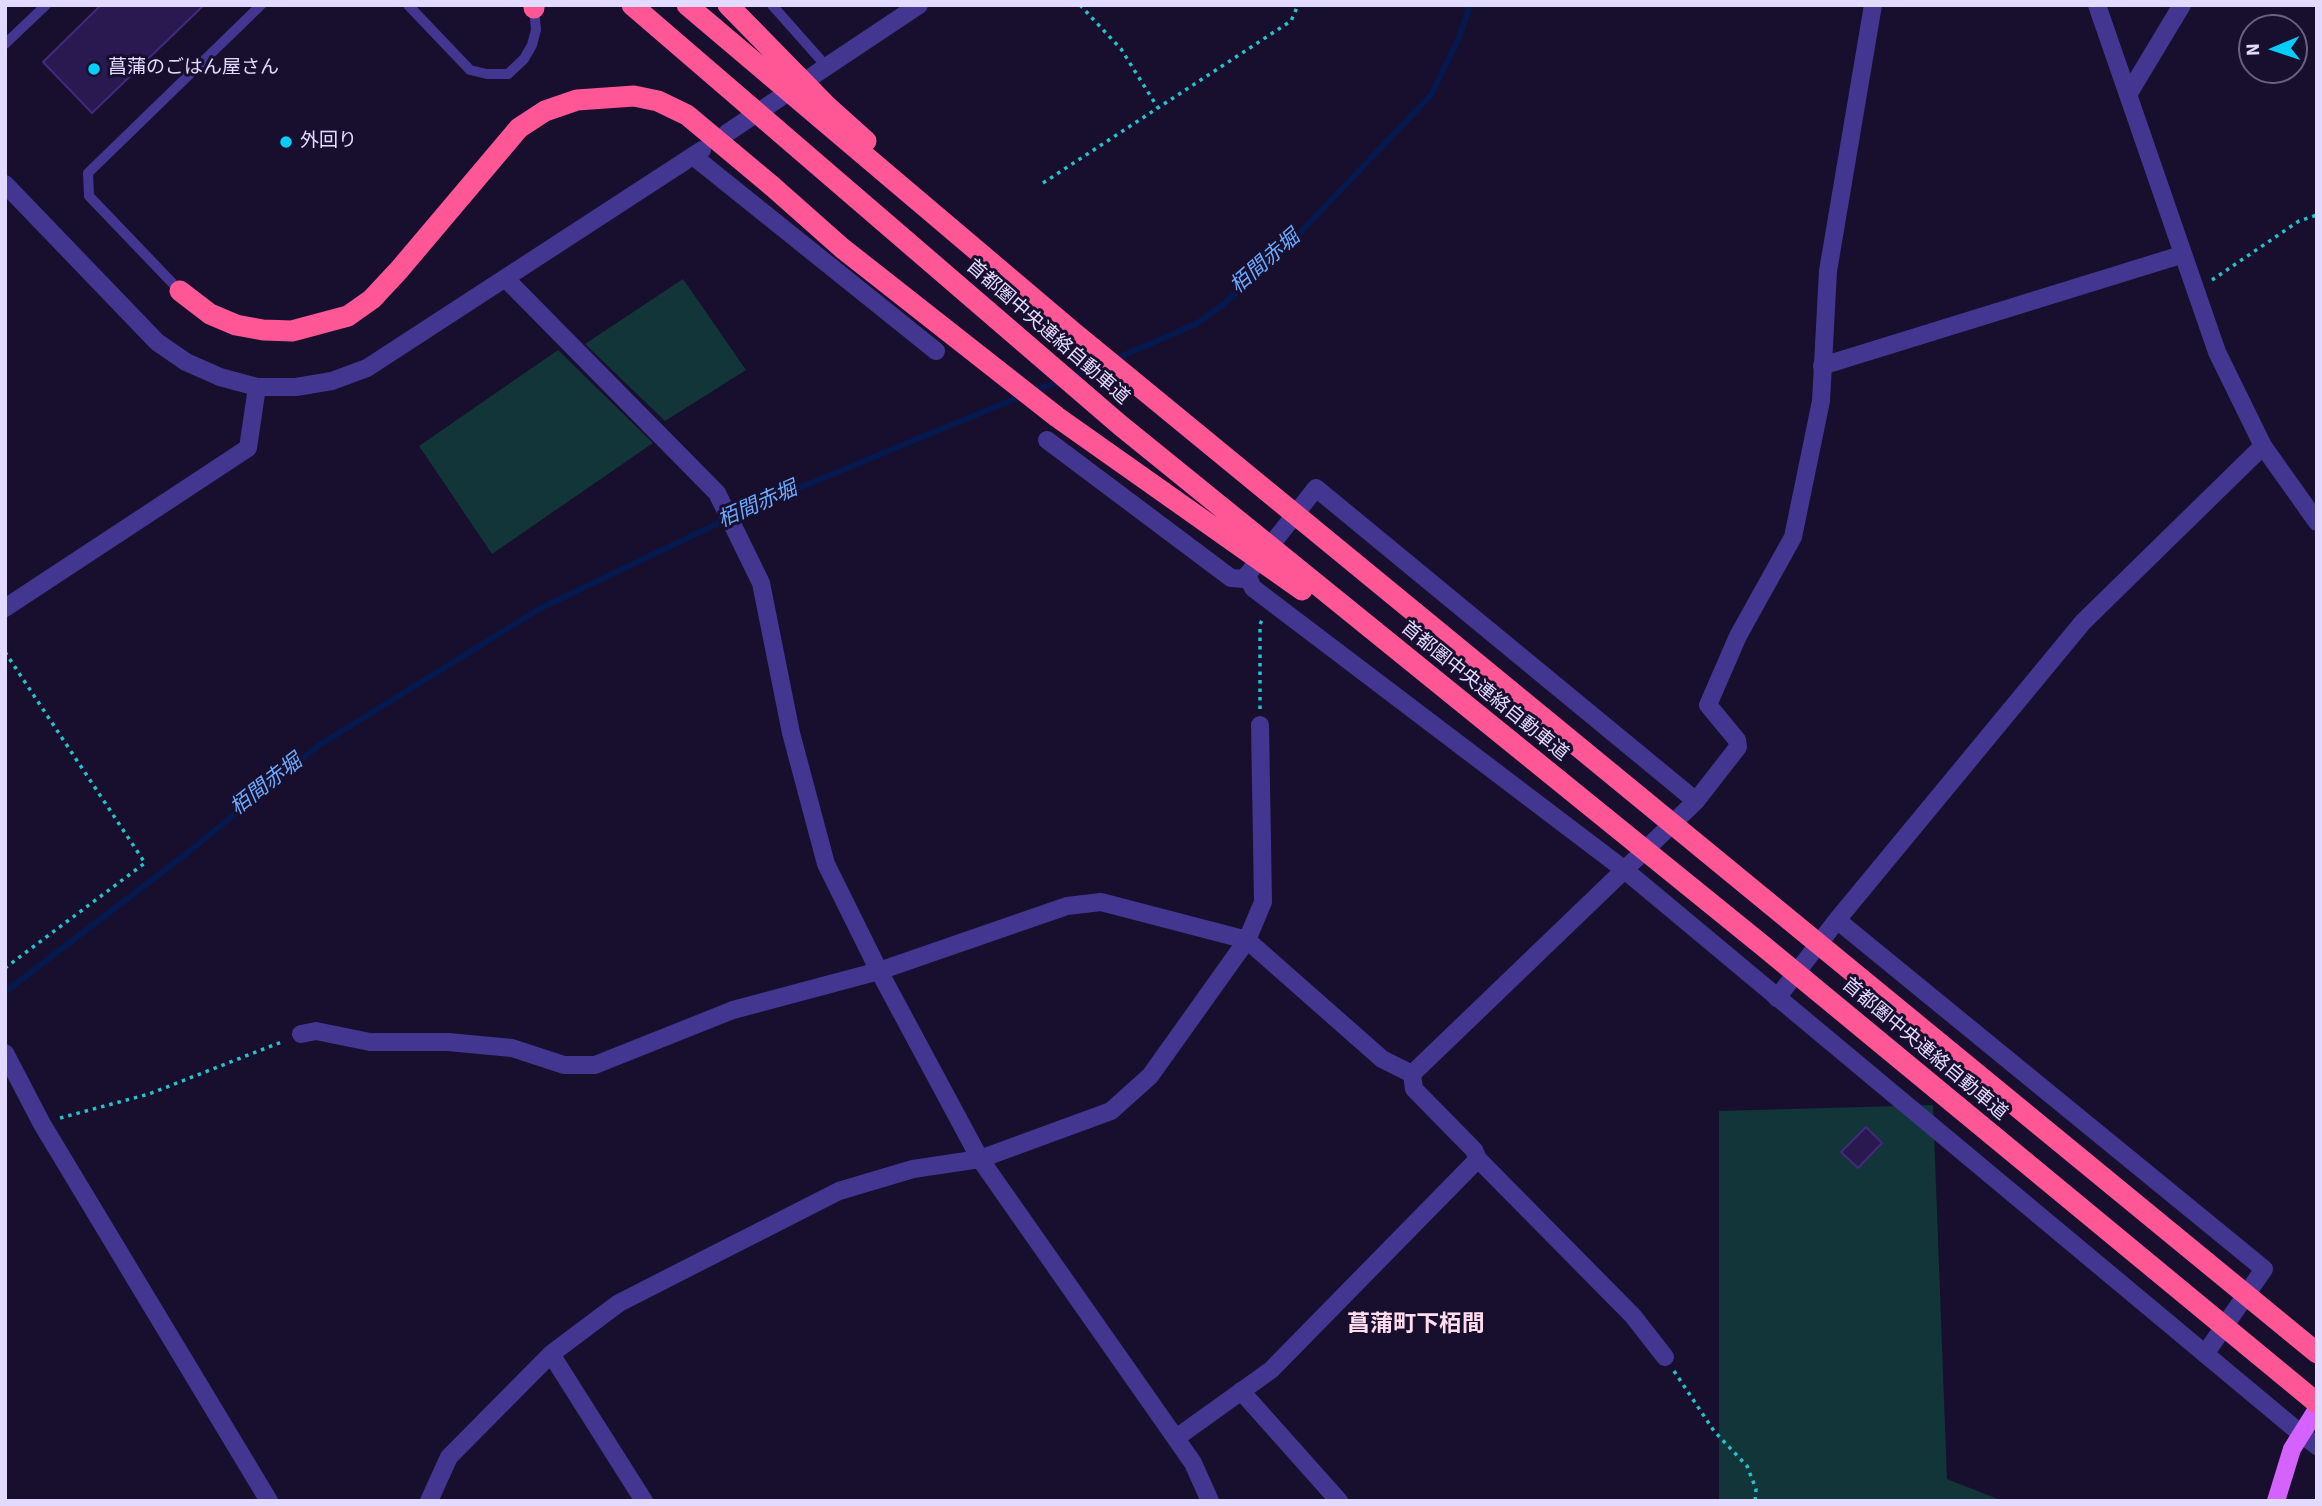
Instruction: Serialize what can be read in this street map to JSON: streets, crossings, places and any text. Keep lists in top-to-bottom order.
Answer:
{
  "streets": {
    "highway": ["首都圏中央連絡自動車道"]
  },
  "districts": ["菖蒲町下栢間"],
  "water": ["栢間赤堀"],
  "places": ["菖蒲のごはん屋さん", "外回り"],
  "north": "left"
}
